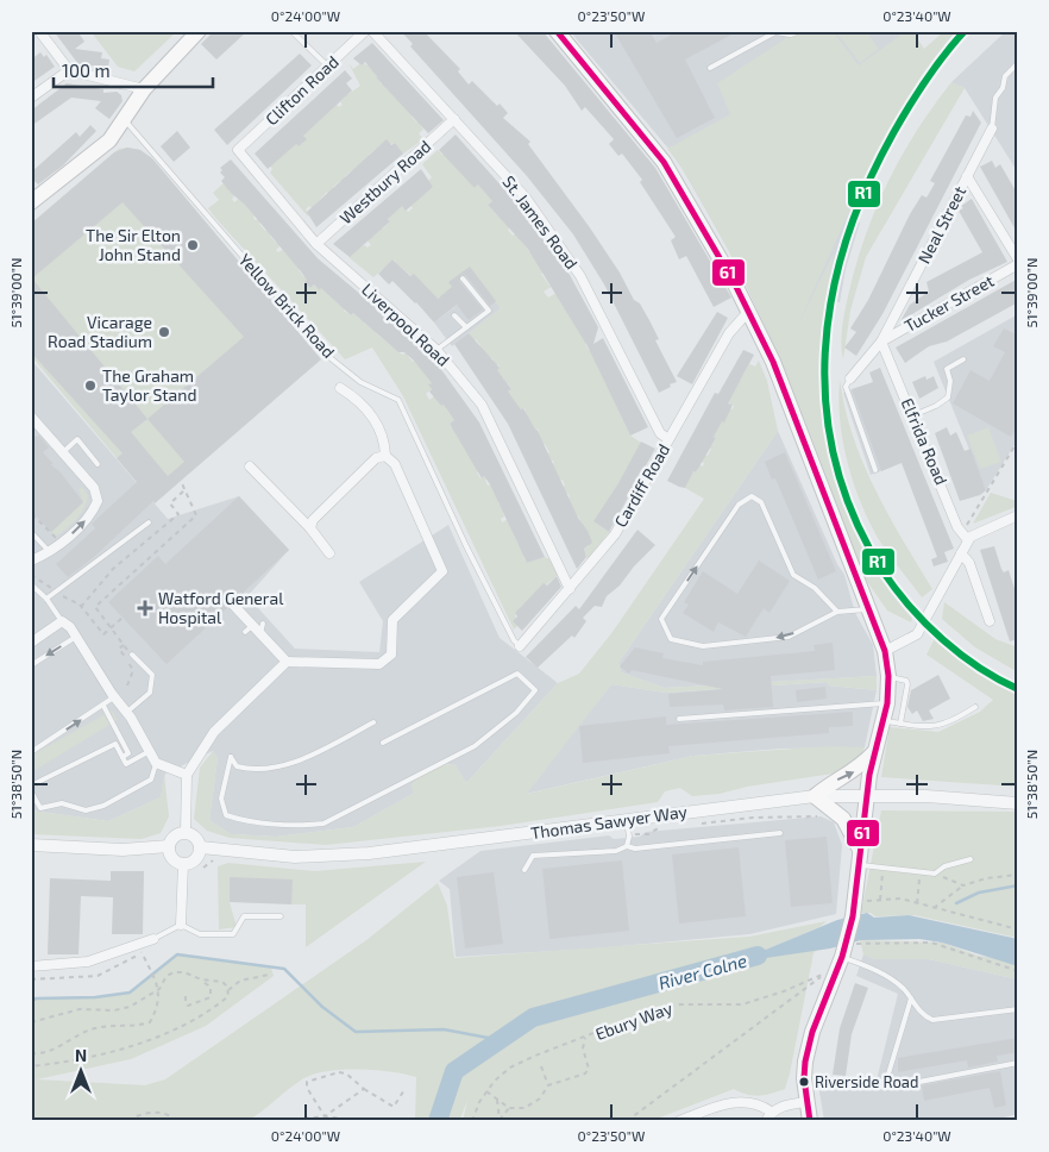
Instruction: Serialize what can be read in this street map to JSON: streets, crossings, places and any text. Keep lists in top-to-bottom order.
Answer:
{
  "streets": {
    "street": [
      "Clifton Road",
      "Westbury Road",
      "St. James Road",
      "Neal Street",
      "Tucker Street",
      "Liverpool Road",
      "Elfrida Road",
      "Cardiff Road",
      "Thomas Sawyer Way"
    ],
    "lane": ["Yellow Brick Road"],
    "path": ["Ebury Way"]
  },
  "crossings": [
    ["Clifton Road", "Liverpool Road"],
    ["Westbury Road", "St. James Road"],
    ["Westbury Road", "Liverpool Road"],
    ["St. James Road", "Cardiff Road"],
    ["Neal Street", "Tucker Street"],
    ["Neal Street", "Elfrida Road"],
    ["Tucker Street", "Elfrida Road"],
    ["Yellow Brick Road", "Cardiff Road"],
    ["Liverpool Road", "Cardiff Road"]
  ],
  "water": ["River Colne"],
  "places": {
    "other": [
      "The Sir Elton John Stand",
      "Vicarage Road Stadium",
      "The Graham Taylor Stand",
      "Riverside Road"
    ],
    "health": ["Watford General Hospital"]
  },
  "lines": ["transit line R1", "transit line 61"],
  "scale_bar": "100 m",
  "north": "top",
  "coordinates": [
    "0°24'00\"W",
    "0°23'50\"W",
    "0°23'40\"W",
    "51°39'00\"N",
    "51°38'50\"N"
  ]
}
